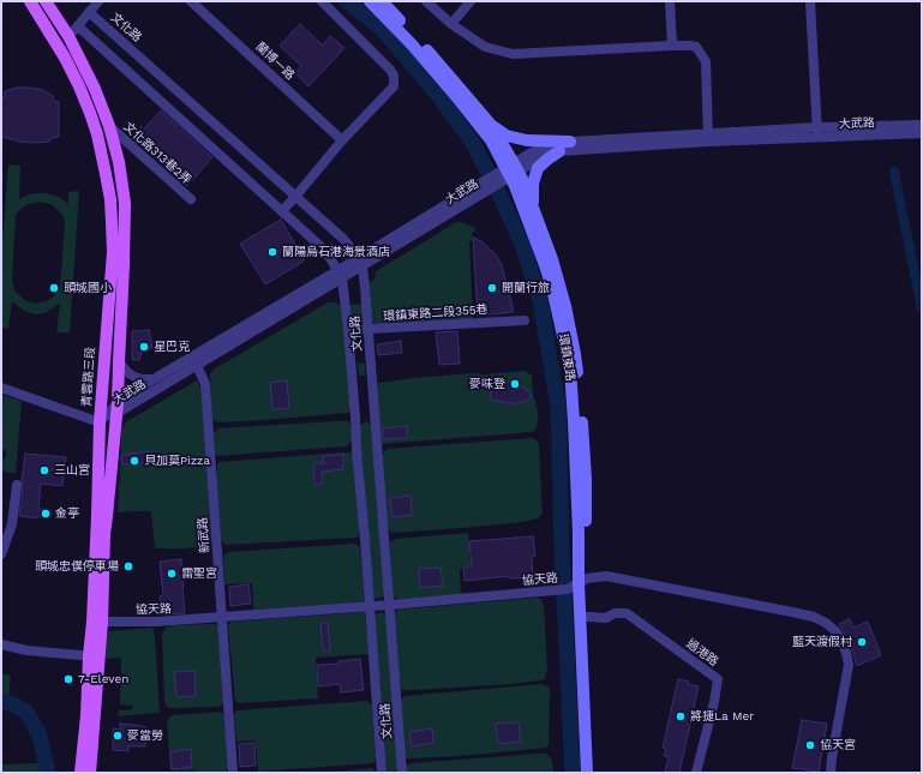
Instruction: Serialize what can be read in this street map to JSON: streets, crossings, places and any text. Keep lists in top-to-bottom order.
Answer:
{
  "streets": {
    "main road": ["青雲路三段"],
    "street": [
      "文化路",
      "蘭博一路",
      "大武路",
      "文化路313巷2弄",
      "環鎮東路二段355巷",
      "環鎮東路",
      "新武路",
      "協天路",
      "過港路"
    ]
  },
  "crossings": [
    ["文化路", "大武路"],
    ["文化路", "環鎮東路二段355巷"],
    ["文化路", "協天路"],
    ["大武路", "環鎮東路"],
    ["大武路", "青雲路三段"],
    ["大武路", "新武路"],
    ["文化路313巷2弄", "青雲路三段"],
    ["環鎮東路", "協天路"],
    ["環鎮東路", "過港路"],
    ["青雲路三段", "協天路"],
    ["新武路", "協天路"]
  ],
  "places": [
    "蘭陽烏石港海景酒店",
    "頭城國小",
    "開蘭行旅",
    "星巴克",
    "麥味登",
    "貝加莫Pizza",
    "三山宮",
    "金亭",
    "頭城忠僕停車場",
    "雷聖宮",
    "藍天渡假村",
    "7-Eleven",
    "將捷La Mer",
    "麥當勞",
    "協天宮"
  ]
}
